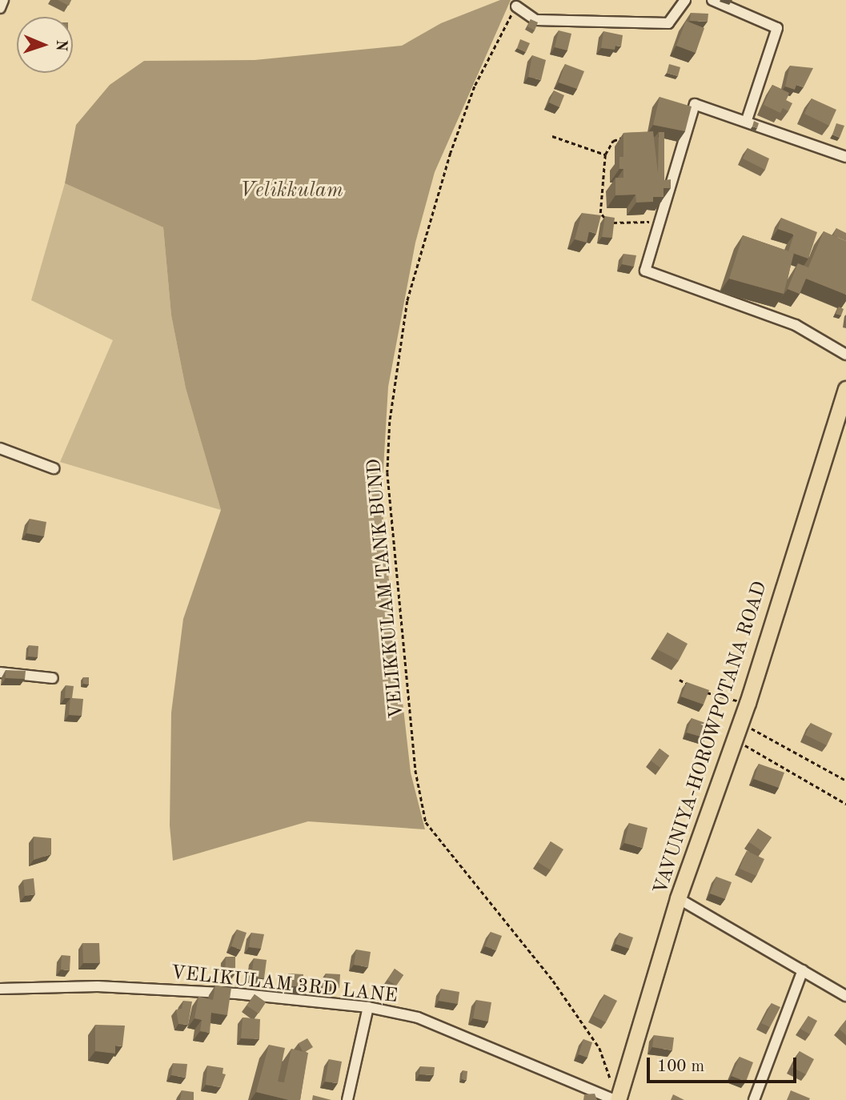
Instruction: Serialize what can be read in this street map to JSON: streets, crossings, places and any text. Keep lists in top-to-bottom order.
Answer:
{
  "streets": {
    "highway": ["VAVUNIYA-HOROWPOTANA ROAD"],
    "street": ["VELIKULAM 3RD LANE"],
    "path": ["VELIKKULAM TANK BUND"]
  },
  "crossings": [
    ["VELIKKULAM TANK BUND", "VAVUNIYA-HOROWPOTANA ROAD"],
    ["VELIKKULAM TANK BUND", "VELIKULAM 3RD LANE"],
    ["VAVUNIYA-HOROWPOTANA ROAD", "VELIKULAM 3RD LANE"]
  ],
  "water": ["Velikkulam"],
  "scale_bar": "100 m",
  "north": "right"
}
